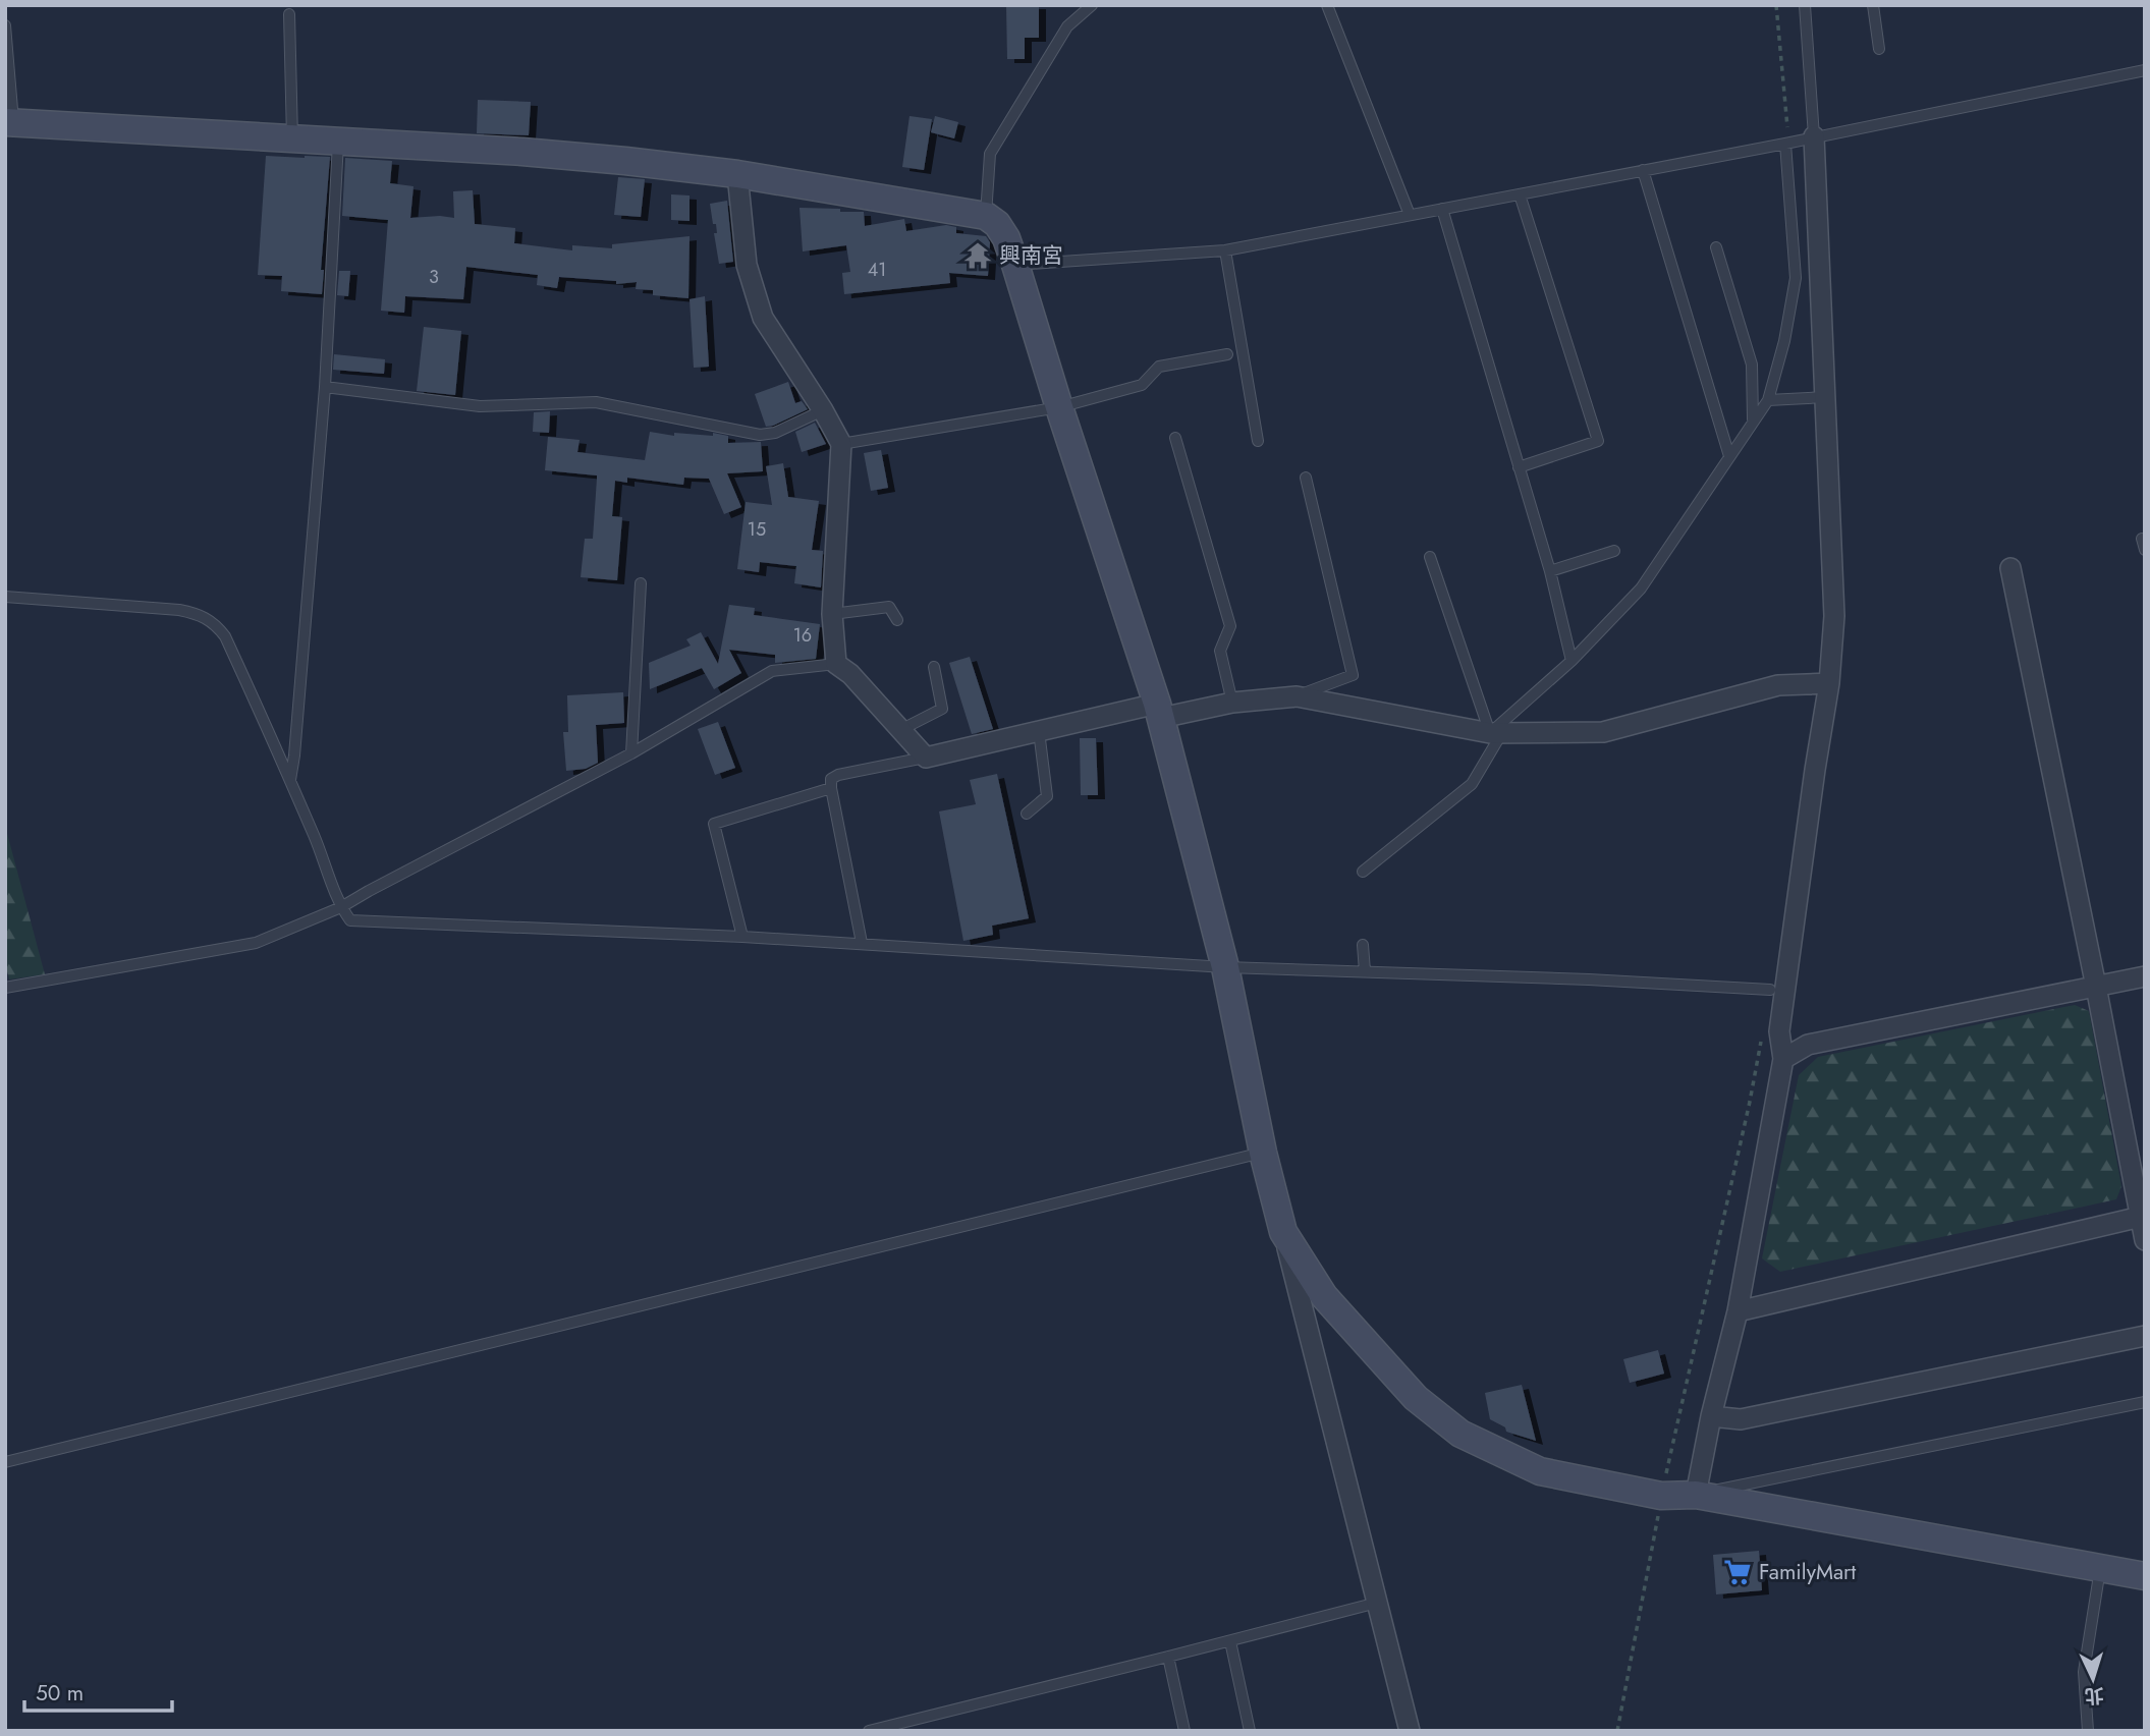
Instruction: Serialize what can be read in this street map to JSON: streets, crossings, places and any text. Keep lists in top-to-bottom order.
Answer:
{
  "places": {
    "temple": ["興南宮"],
    "supermarket": ["FamilyMart"]
  },
  "house_numbers": [
    "41",
    "3",
    "15",
    "16"
  ],
  "scale_bar": "50 m",
  "north": "bottom"
}
